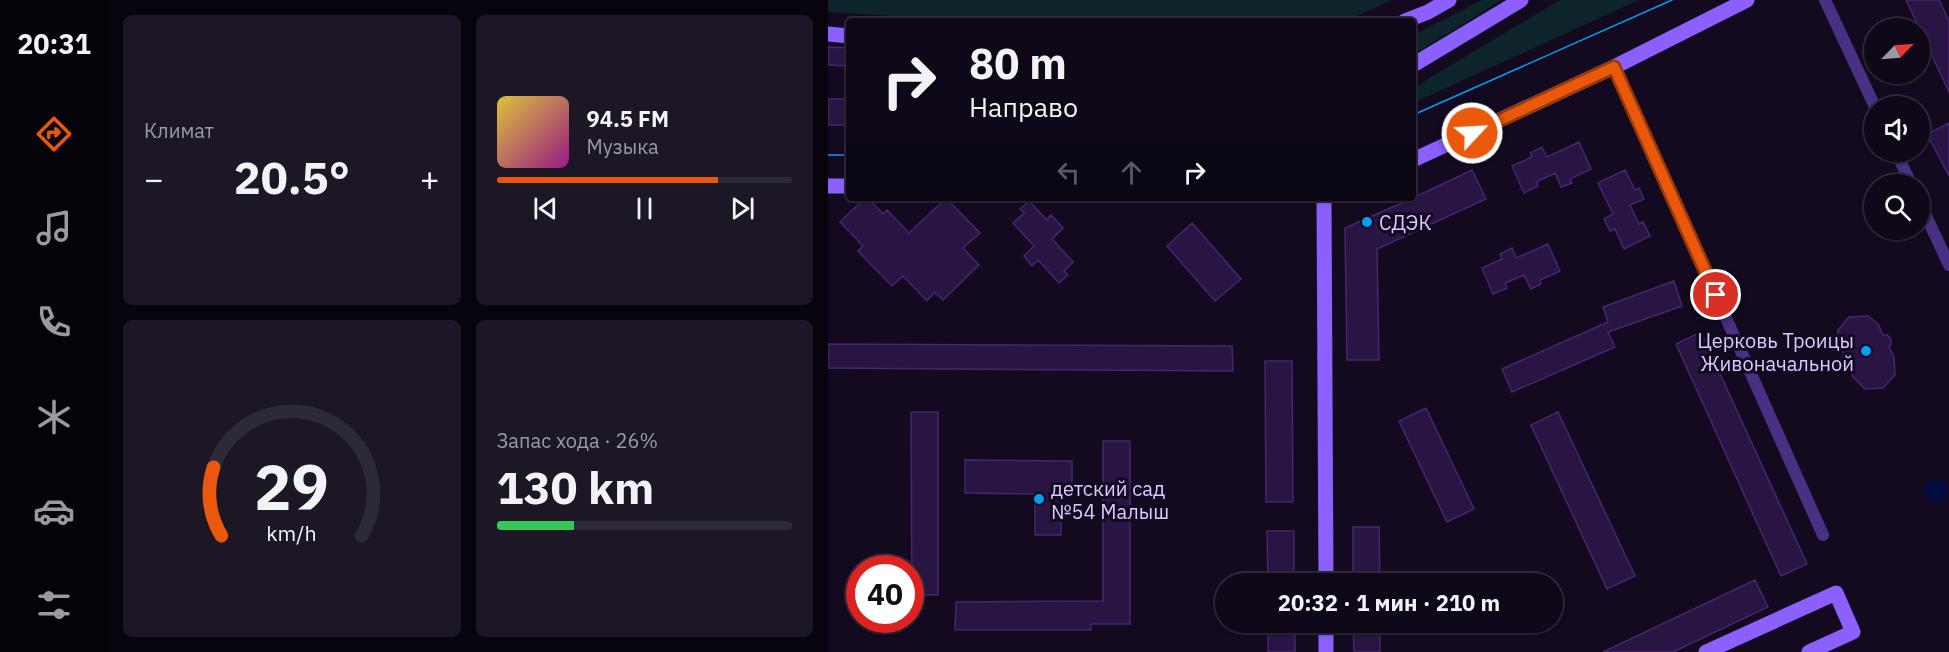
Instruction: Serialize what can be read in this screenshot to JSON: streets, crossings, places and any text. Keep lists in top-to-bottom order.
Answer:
{
  "places": ["СДЭК", "Церковь Троицы Живоначальной", "детский сад №54 Малыш"],
  "north": "top right",
  "page": {
    "tabs": "20:31",
    "tile": [
      "Климат",
      ["Запас хода · 26%", "130 km"]
    ],
    "turn": ["80 m", "Направо"],
    "song": ["94.5 FM", "Музыка"],
    "heat": ["−", "20.5°", "+"],
    "limit": "40",
    "trip": "20:32 · 1 мин · 210 m",
    "gauge": ["29", "km/h"]
  }
}
